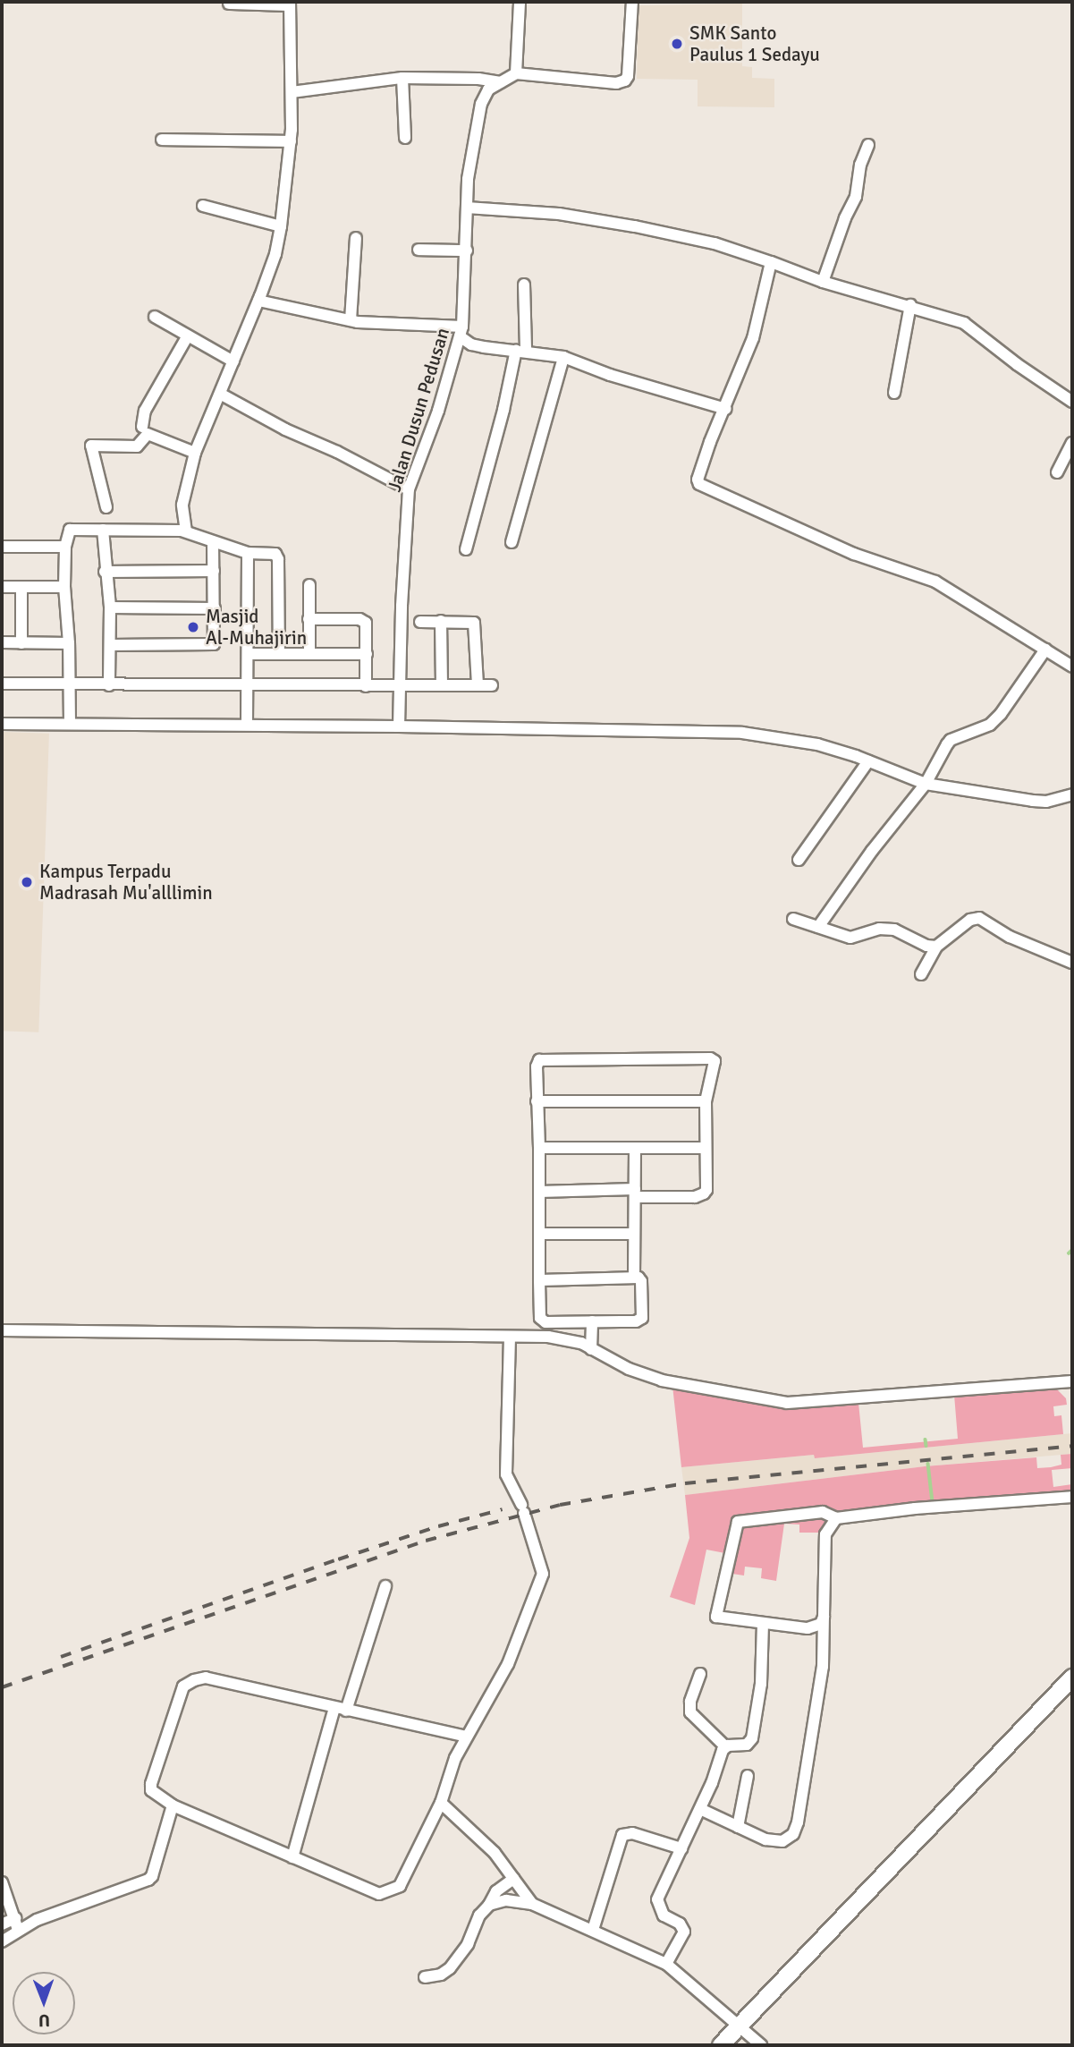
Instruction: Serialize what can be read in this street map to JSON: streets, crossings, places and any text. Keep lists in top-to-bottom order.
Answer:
{
  "streets": {
    "street": ["Jalan Dusun Pedusan"]
  },
  "places": ["SMK Santo Paulus 1 Sedayu", "Masjid Al-Muhajirin", "Kampus Terpadu Madrasah Mu'alllimin"],
  "north": "bottom"
}
